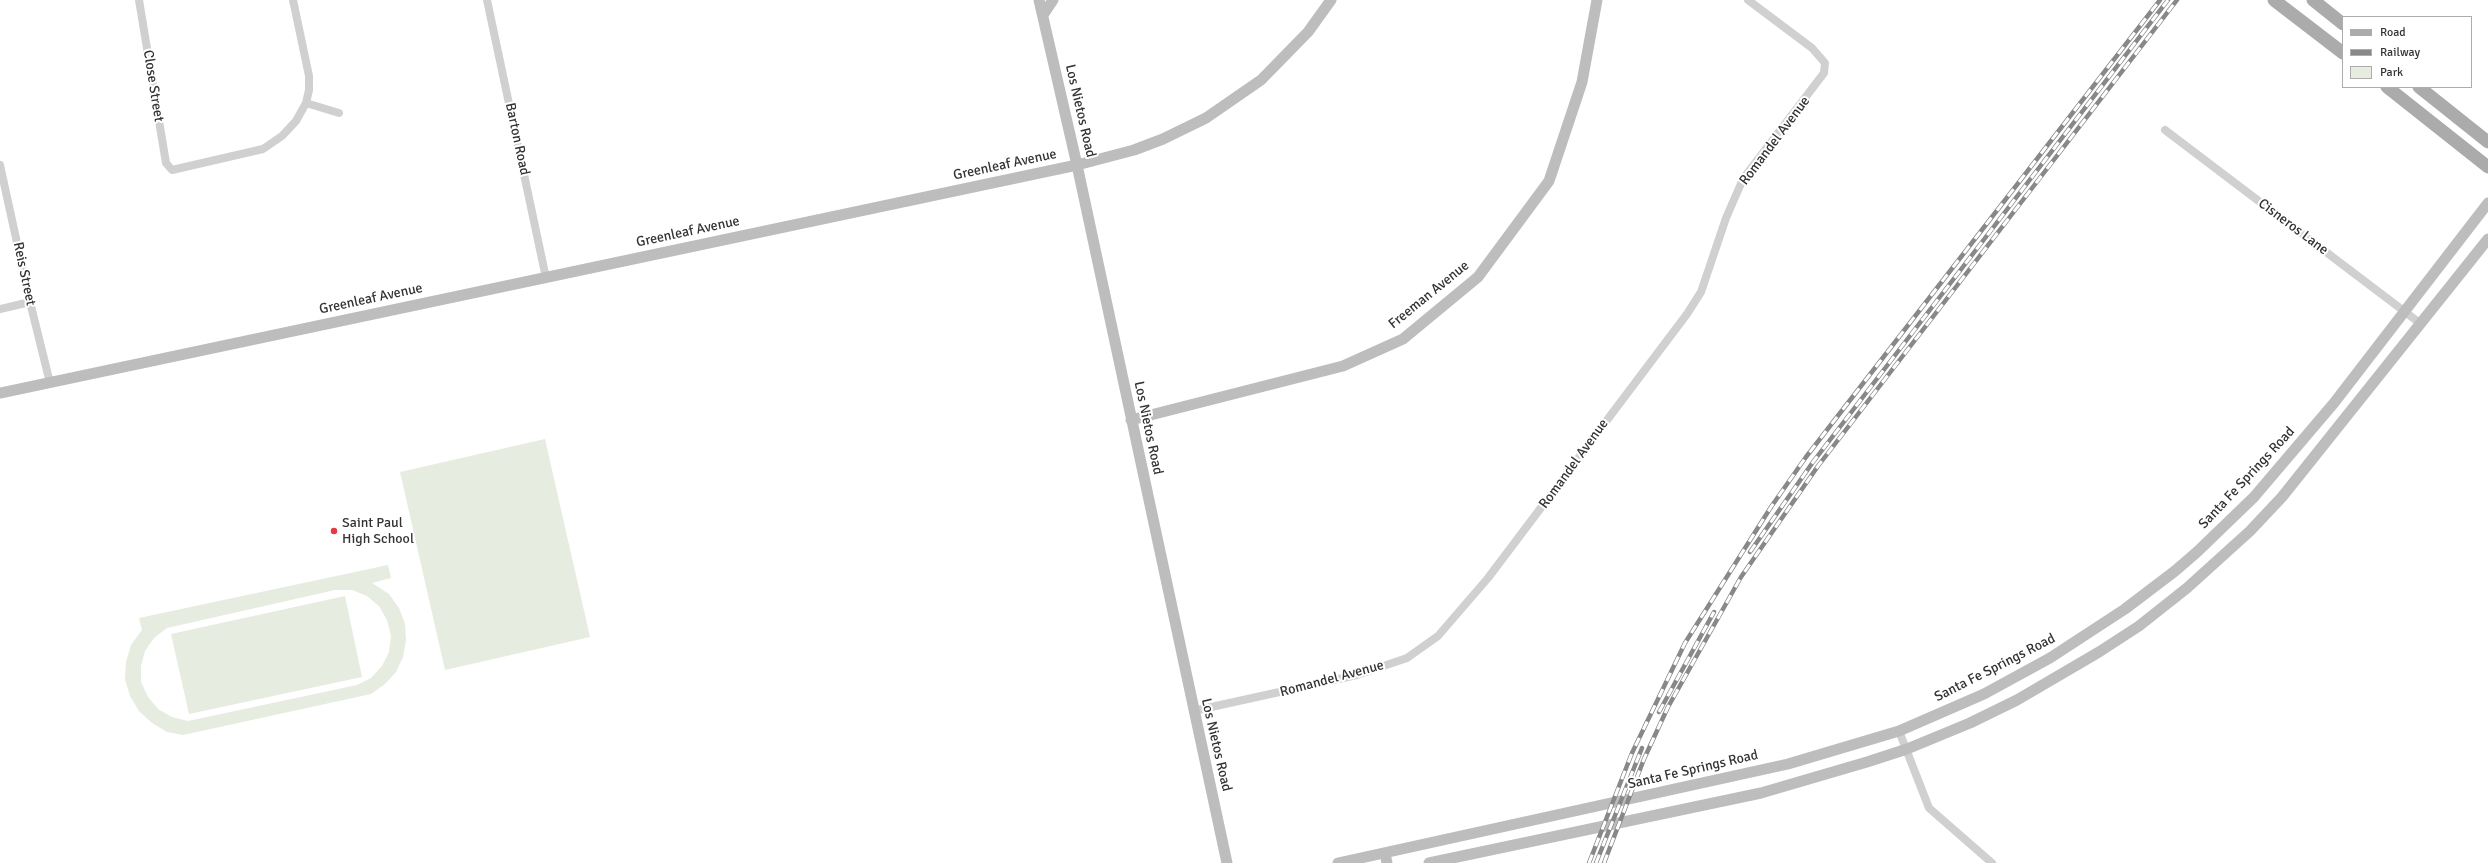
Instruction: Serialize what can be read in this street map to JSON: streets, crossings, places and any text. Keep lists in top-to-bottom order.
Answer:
{
  "streets": {
    "main road": [
      "Los Nietos Road",
      "Greenleaf Avenue",
      "Freeman Avenue",
      "Santa Fe Springs Road"
    ],
    "street": [
      "Close Street",
      "Barton Road",
      "Romandel Avenue",
      "Cisneros Lane",
      "Reis Street"
    ]
  },
  "crossings": [
    ["Los Nietos Road", "Romandel Avenue"],
    ["Los Nietos Road", "Greenleaf Avenue"],
    ["Los Nietos Road", "Freeman Avenue"],
    ["Barton Road", "Greenleaf Avenue"],
    ["Greenleaf Avenue", "Reis Street"],
    ["Cisneros Lane", "Santa Fe Springs Road"]
  ],
  "places": ["Saint Paul High School"],
  "legend": ["Road", "Railway", "Park"]
}
